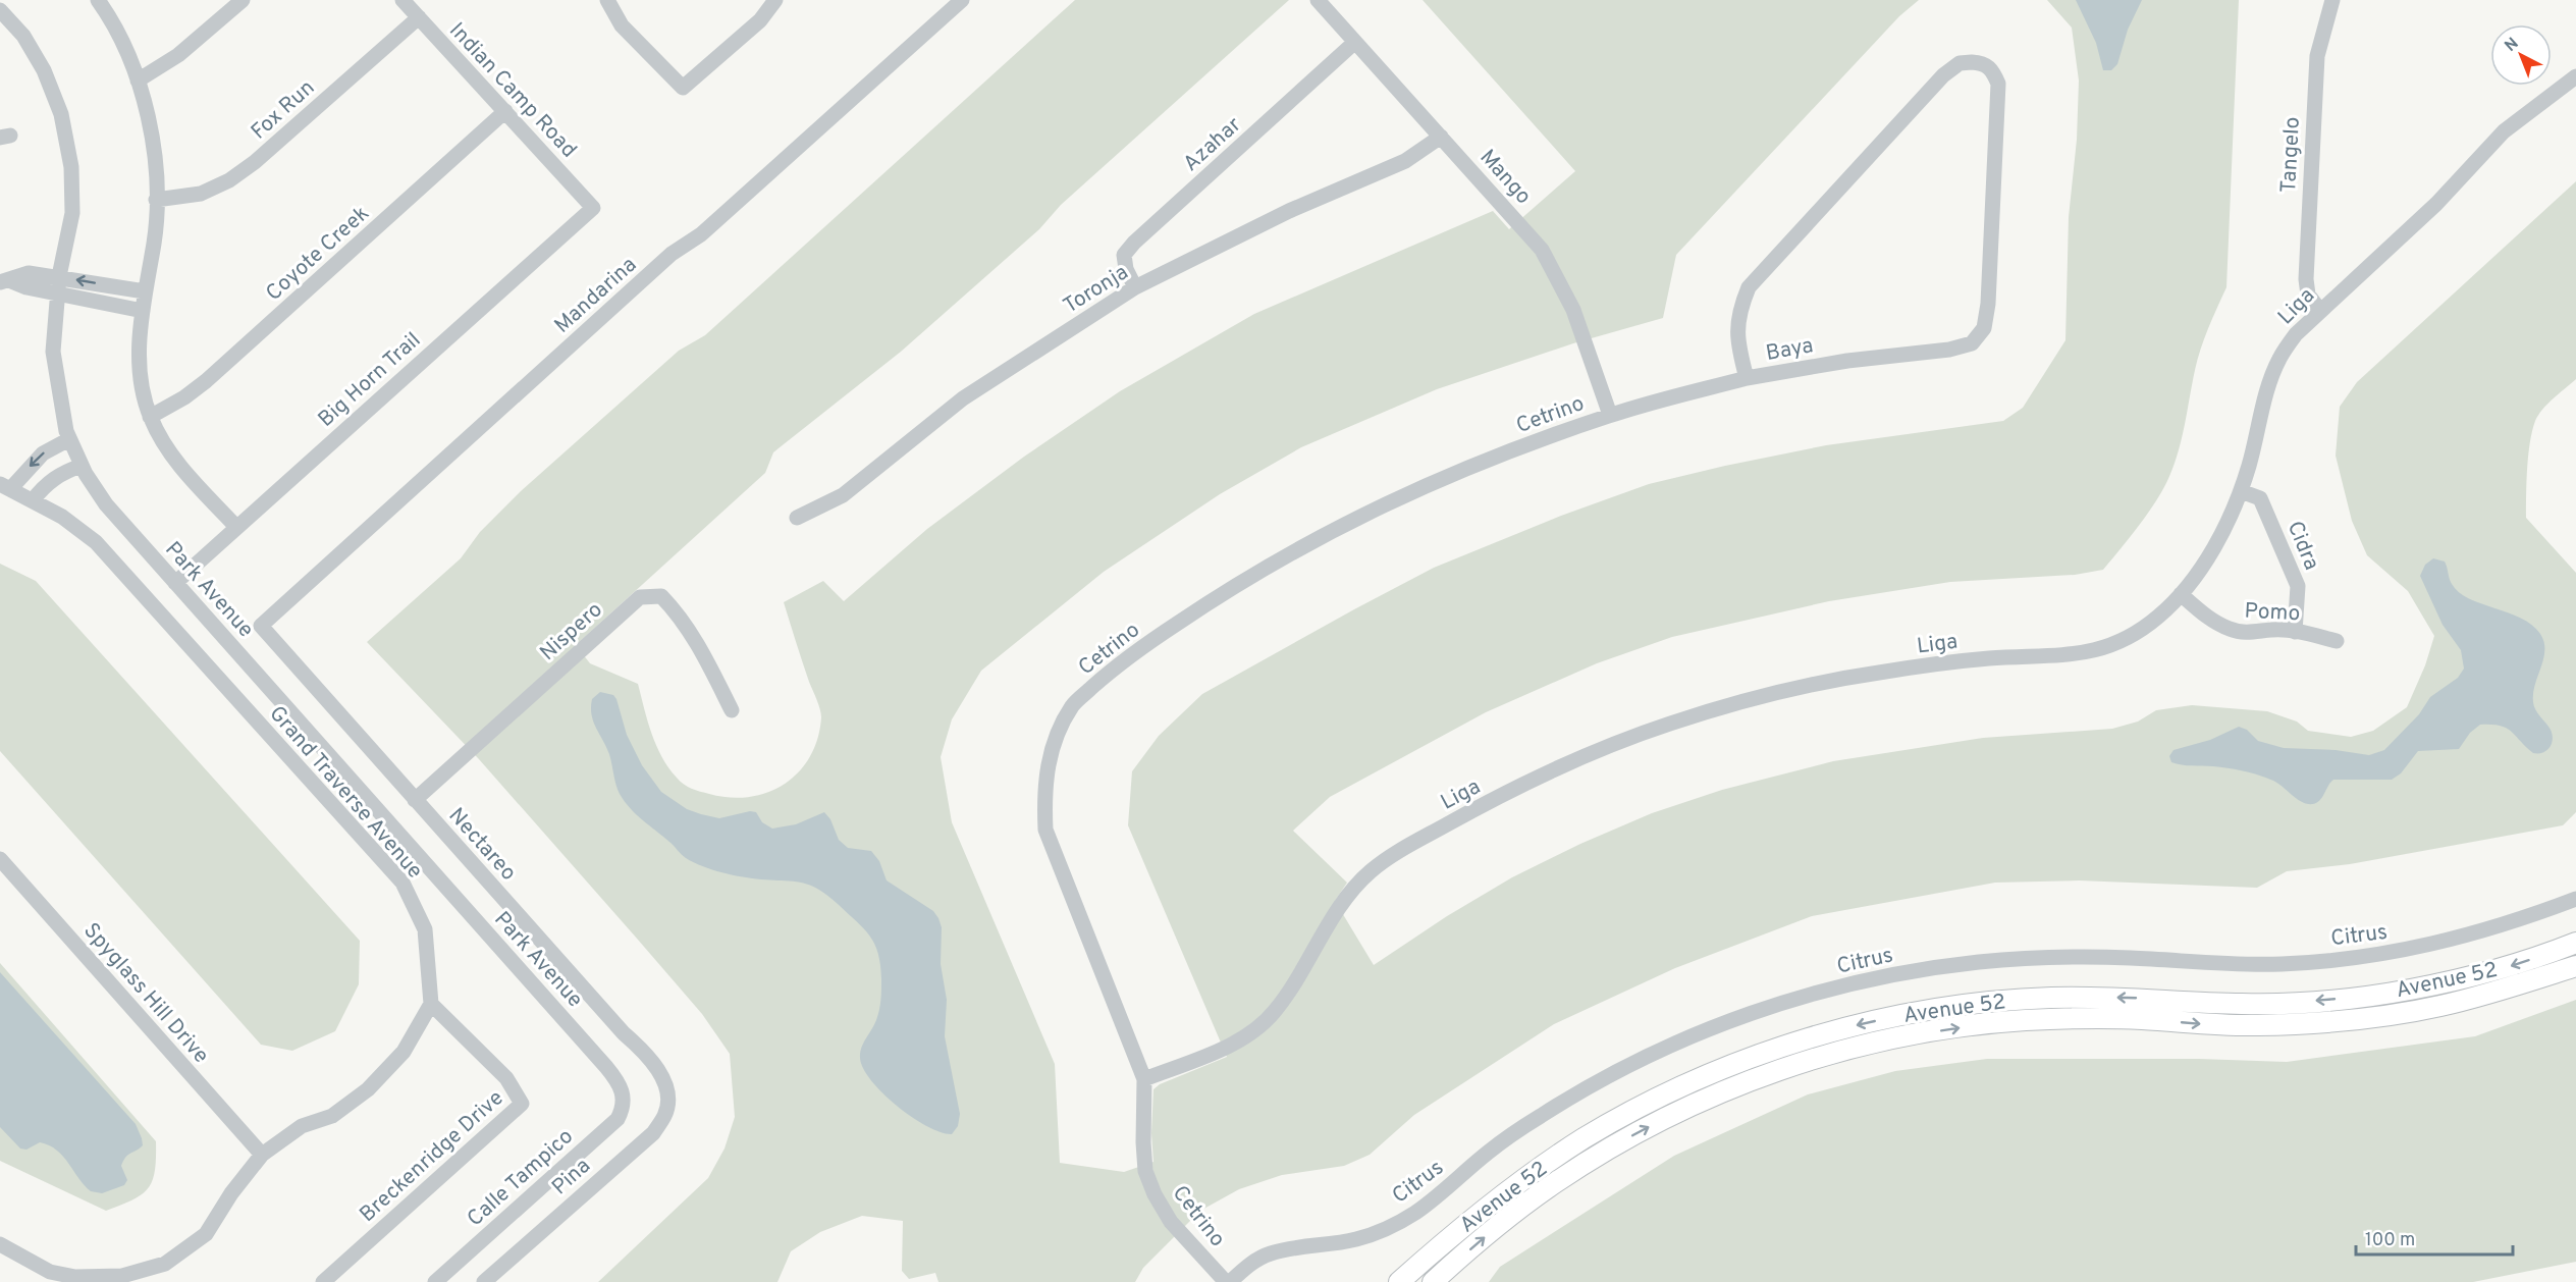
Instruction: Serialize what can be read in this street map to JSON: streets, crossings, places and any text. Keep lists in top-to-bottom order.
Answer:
{
  "streets": {
    "main road": ["Avenue 52"],
    "street": [
      "Indian Camp Road",
      "Fox Run",
      "Azahar",
      "Tangelo",
      "Mango",
      "Coyote Creek",
      "Toronja",
      "Mandarina",
      "Liga",
      "Baya",
      "Big Horn Trail",
      "Cetrino",
      "Cidra",
      "Park Avenue",
      "Pomo",
      "Nispero",
      "Grand Traverse Avenue",
      "Nectareo",
      "Citrus",
      "Spyglass Hill Drive",
      "Breckenridge Drive",
      "Pina",
      "Calle Tampico"
    ]
  },
  "crossings": [
    ["Indian Camp Road", "Fox Run"],
    ["Indian Camp Road", "Coyote Creek"],
    ["Indian Camp Road", "Big Horn Trail"],
    ["Azahar", "Mango"],
    ["Azahar", "Toronja"],
    ["Tangelo", "Liga"],
    ["Mango", "Toronja"],
    ["Mango", "Cetrino"],
    ["Mandarina", "Nectareo"],
    ["Liga", "Cetrino"],
    ["Liga", "Cidra"],
    ["Liga", "Pomo"],
    ["Baya", "Cetrino"],
    ["Big Horn Trail", "Park Avenue"],
    ["Cetrino", "Citrus"],
    ["Cidra", "Pomo"],
    ["Park Avenue", "Calle Tampico"],
    ["Nispero", "Nectareo"],
    ["Grand Traverse Avenue", "Breckenridge Drive"],
    ["Nectareo", "Pina"]
  ],
  "scale_bar": "100 m",
  "north": "top left"
}
